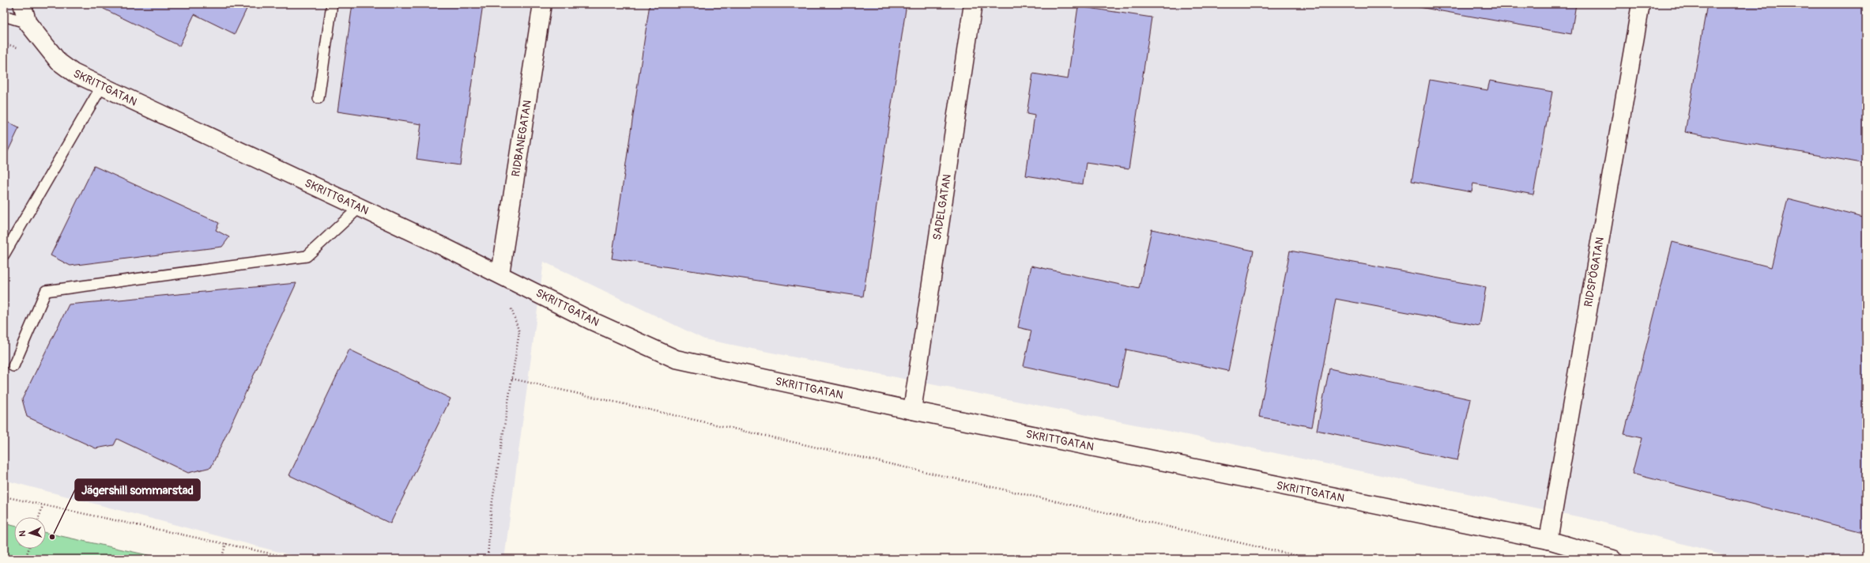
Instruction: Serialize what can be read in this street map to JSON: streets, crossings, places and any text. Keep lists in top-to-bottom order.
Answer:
{
  "streets": {
    "street": [
      "SKRITTGATAN",
      "RIDBANEGATAN",
      "SADELGATAN",
      "RIDSPÖGATAN"
    ]
  },
  "crossings": [
    ["SKRITTGATAN", "RIDBANEGATAN"],
    ["SKRITTGATAN", "SADELGATAN"],
    ["SKRITTGATAN", "RIDSPÖGATAN"]
  ],
  "places": ["Jägershill sommarstad"],
  "north": "left"
}
